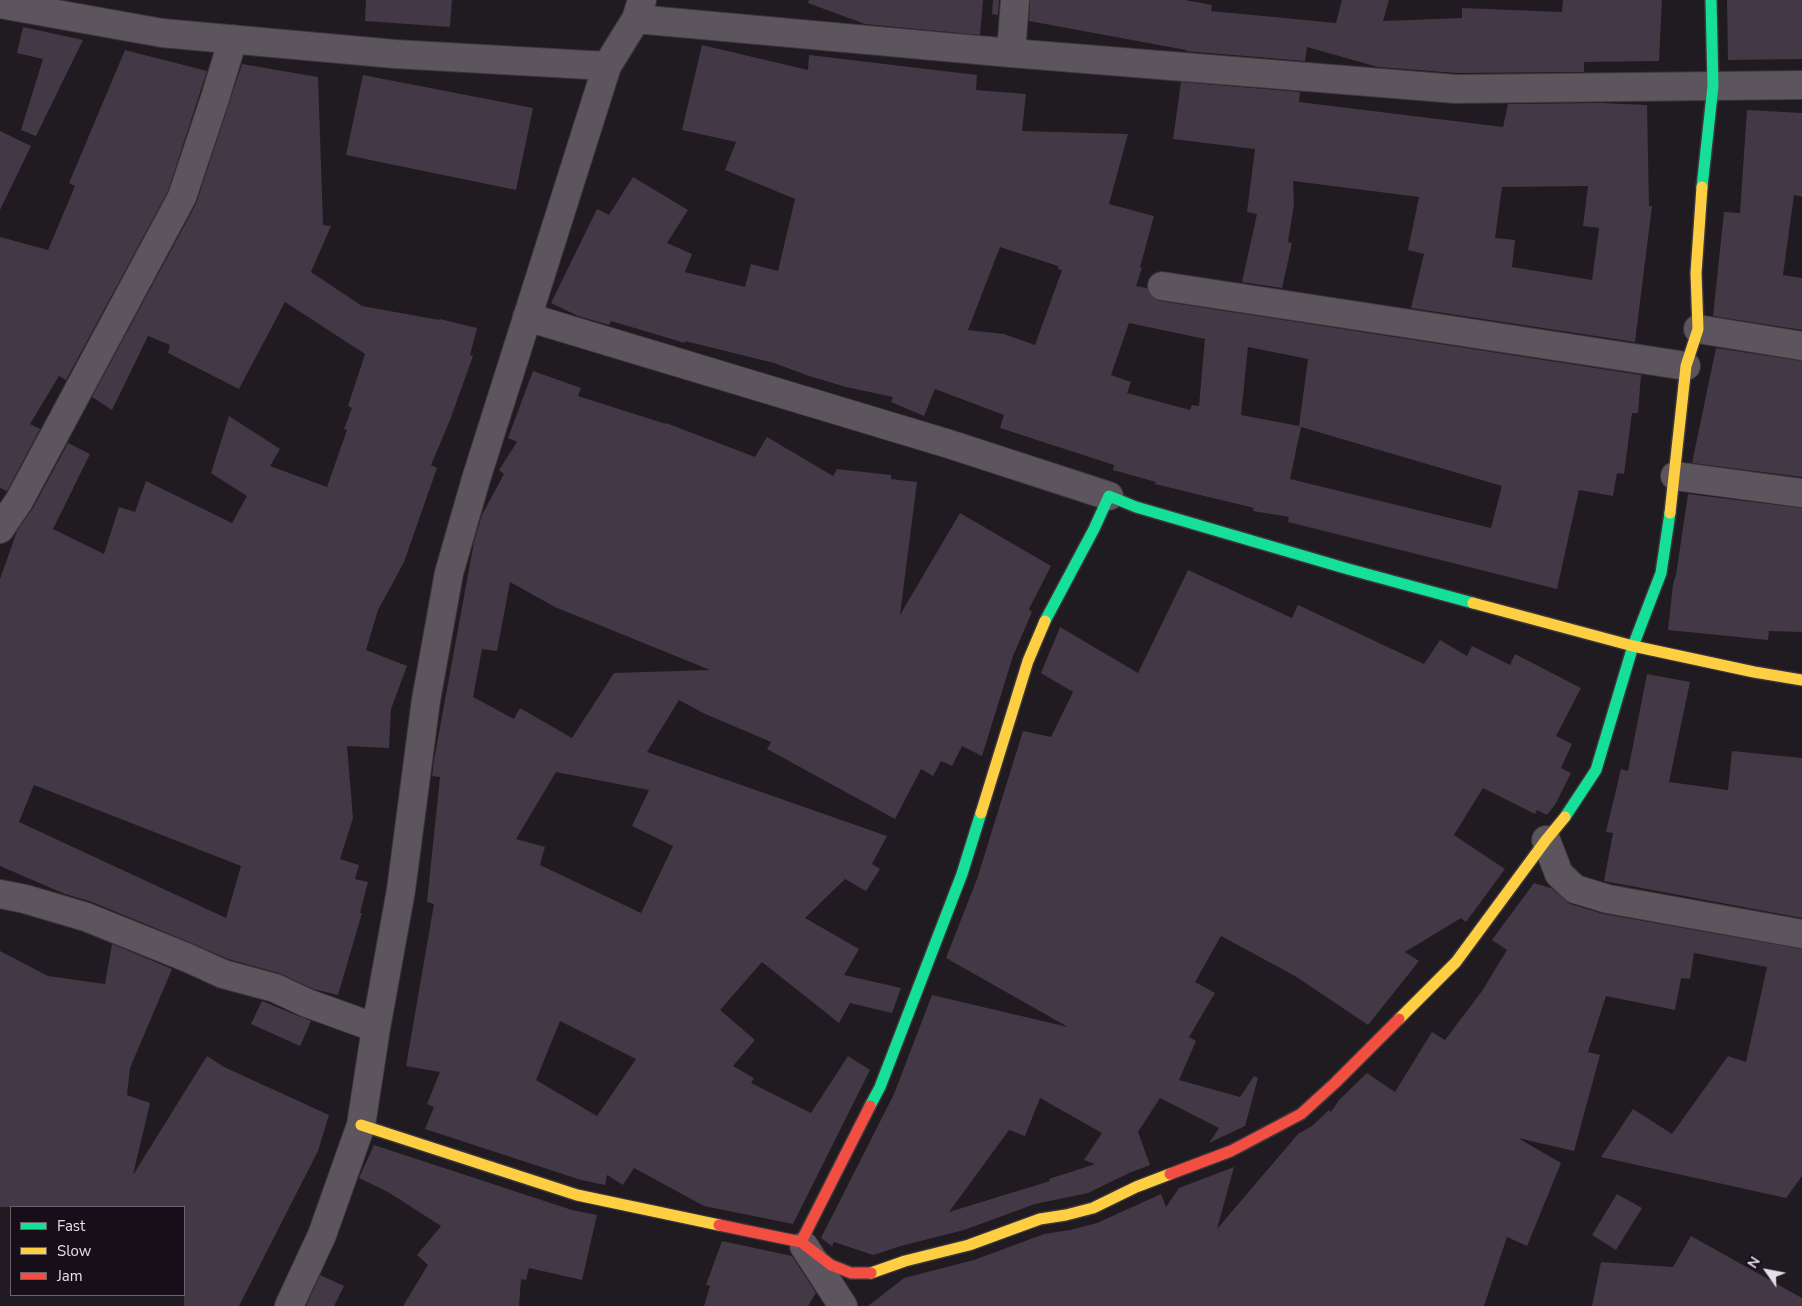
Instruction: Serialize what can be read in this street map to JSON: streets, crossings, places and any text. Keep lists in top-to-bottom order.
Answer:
{
  "legend": ["Fast", "Slow", "Jam"],
  "north": "top left"
}
